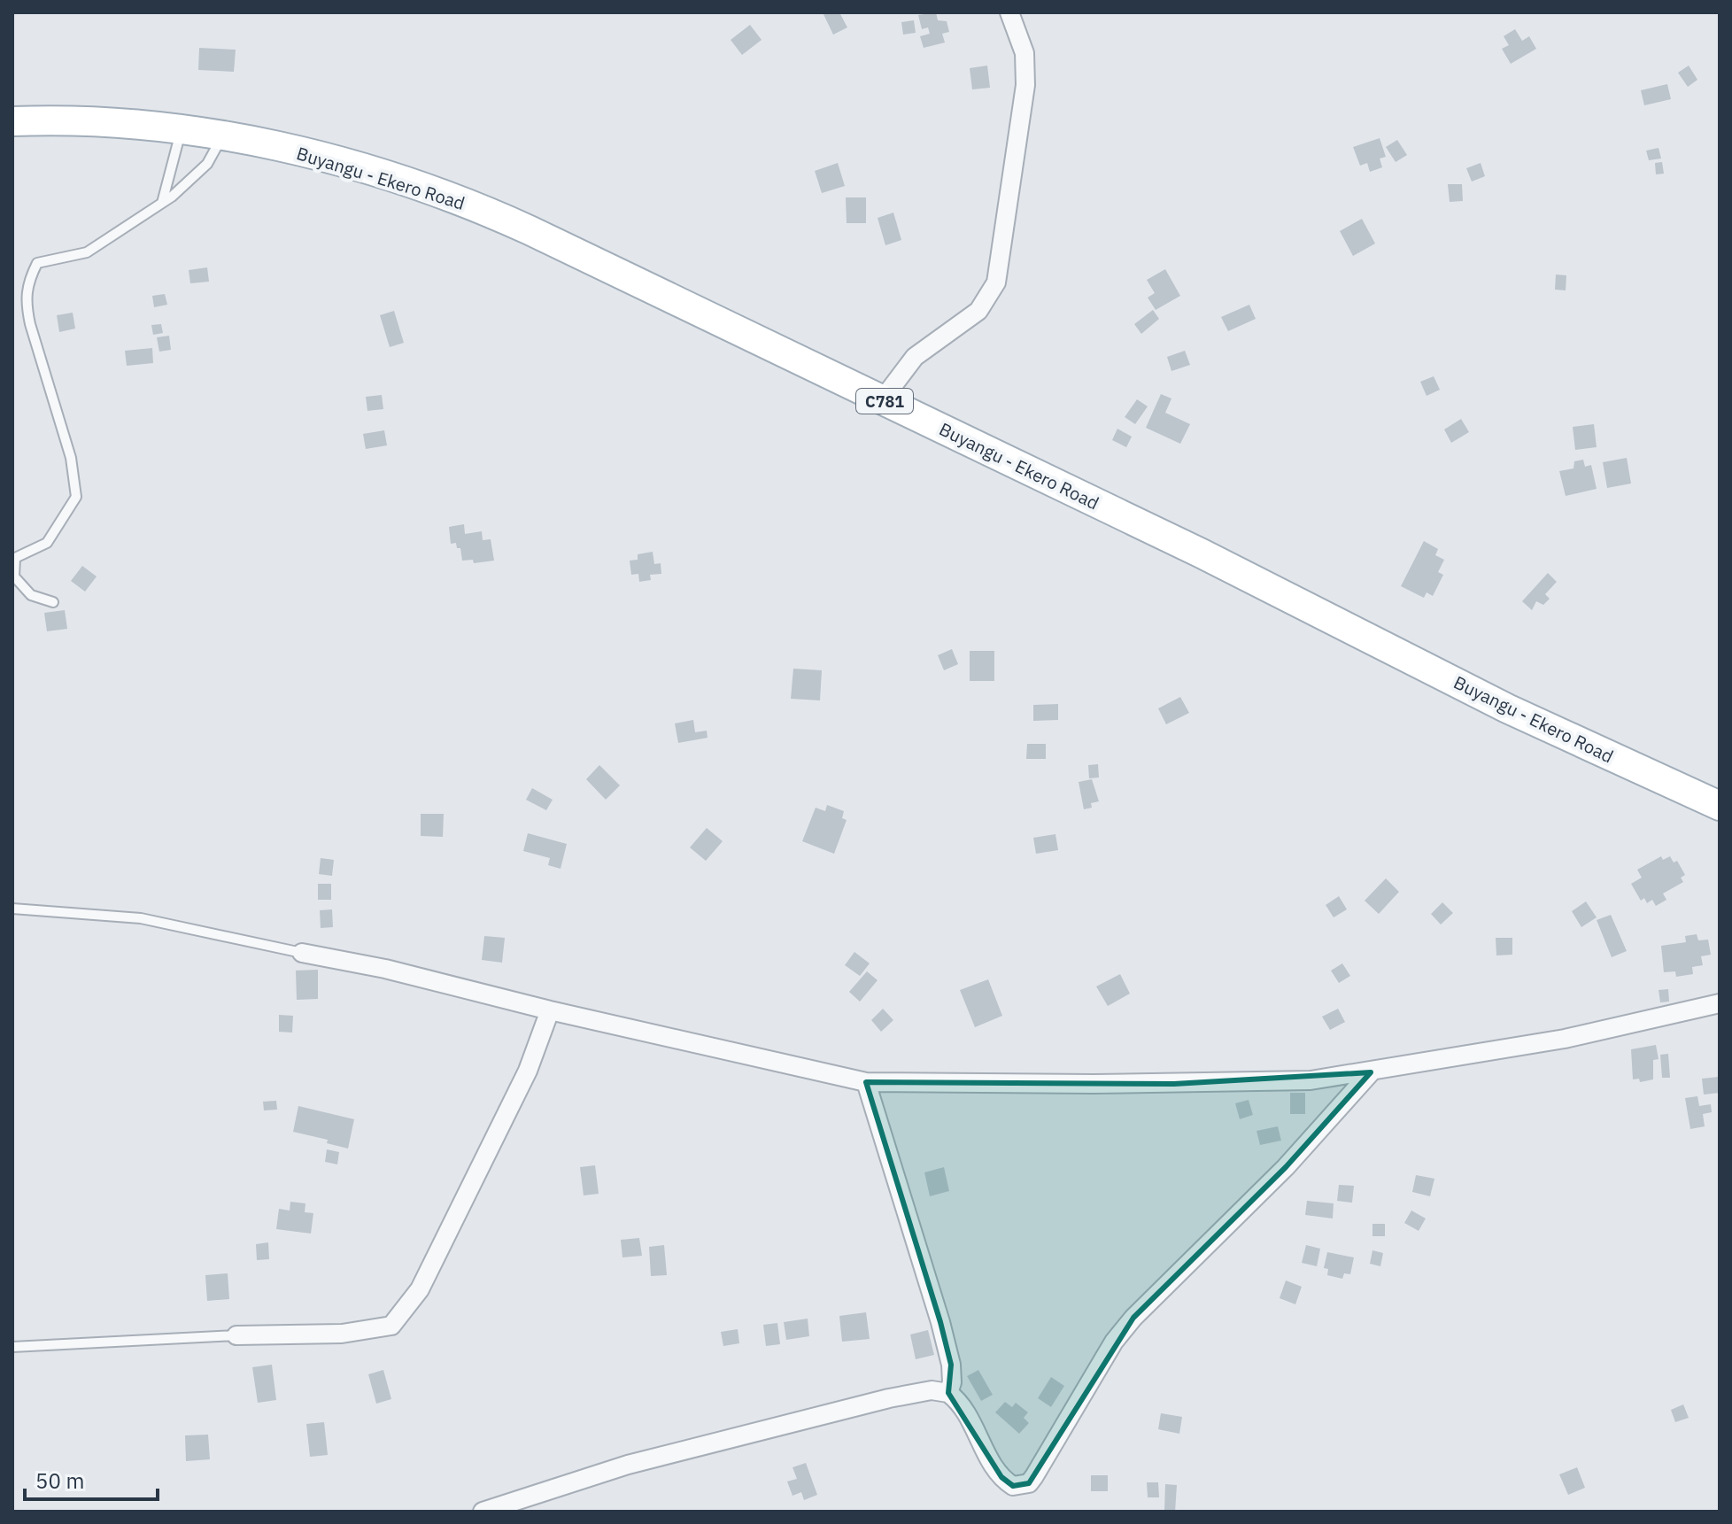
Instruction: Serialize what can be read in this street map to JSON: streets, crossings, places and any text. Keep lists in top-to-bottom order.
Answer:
{
  "streets": {
    "main road": ["Buyangu - Ekero Road", "C781"]
  },
  "scale_bar": "50 m"
}
